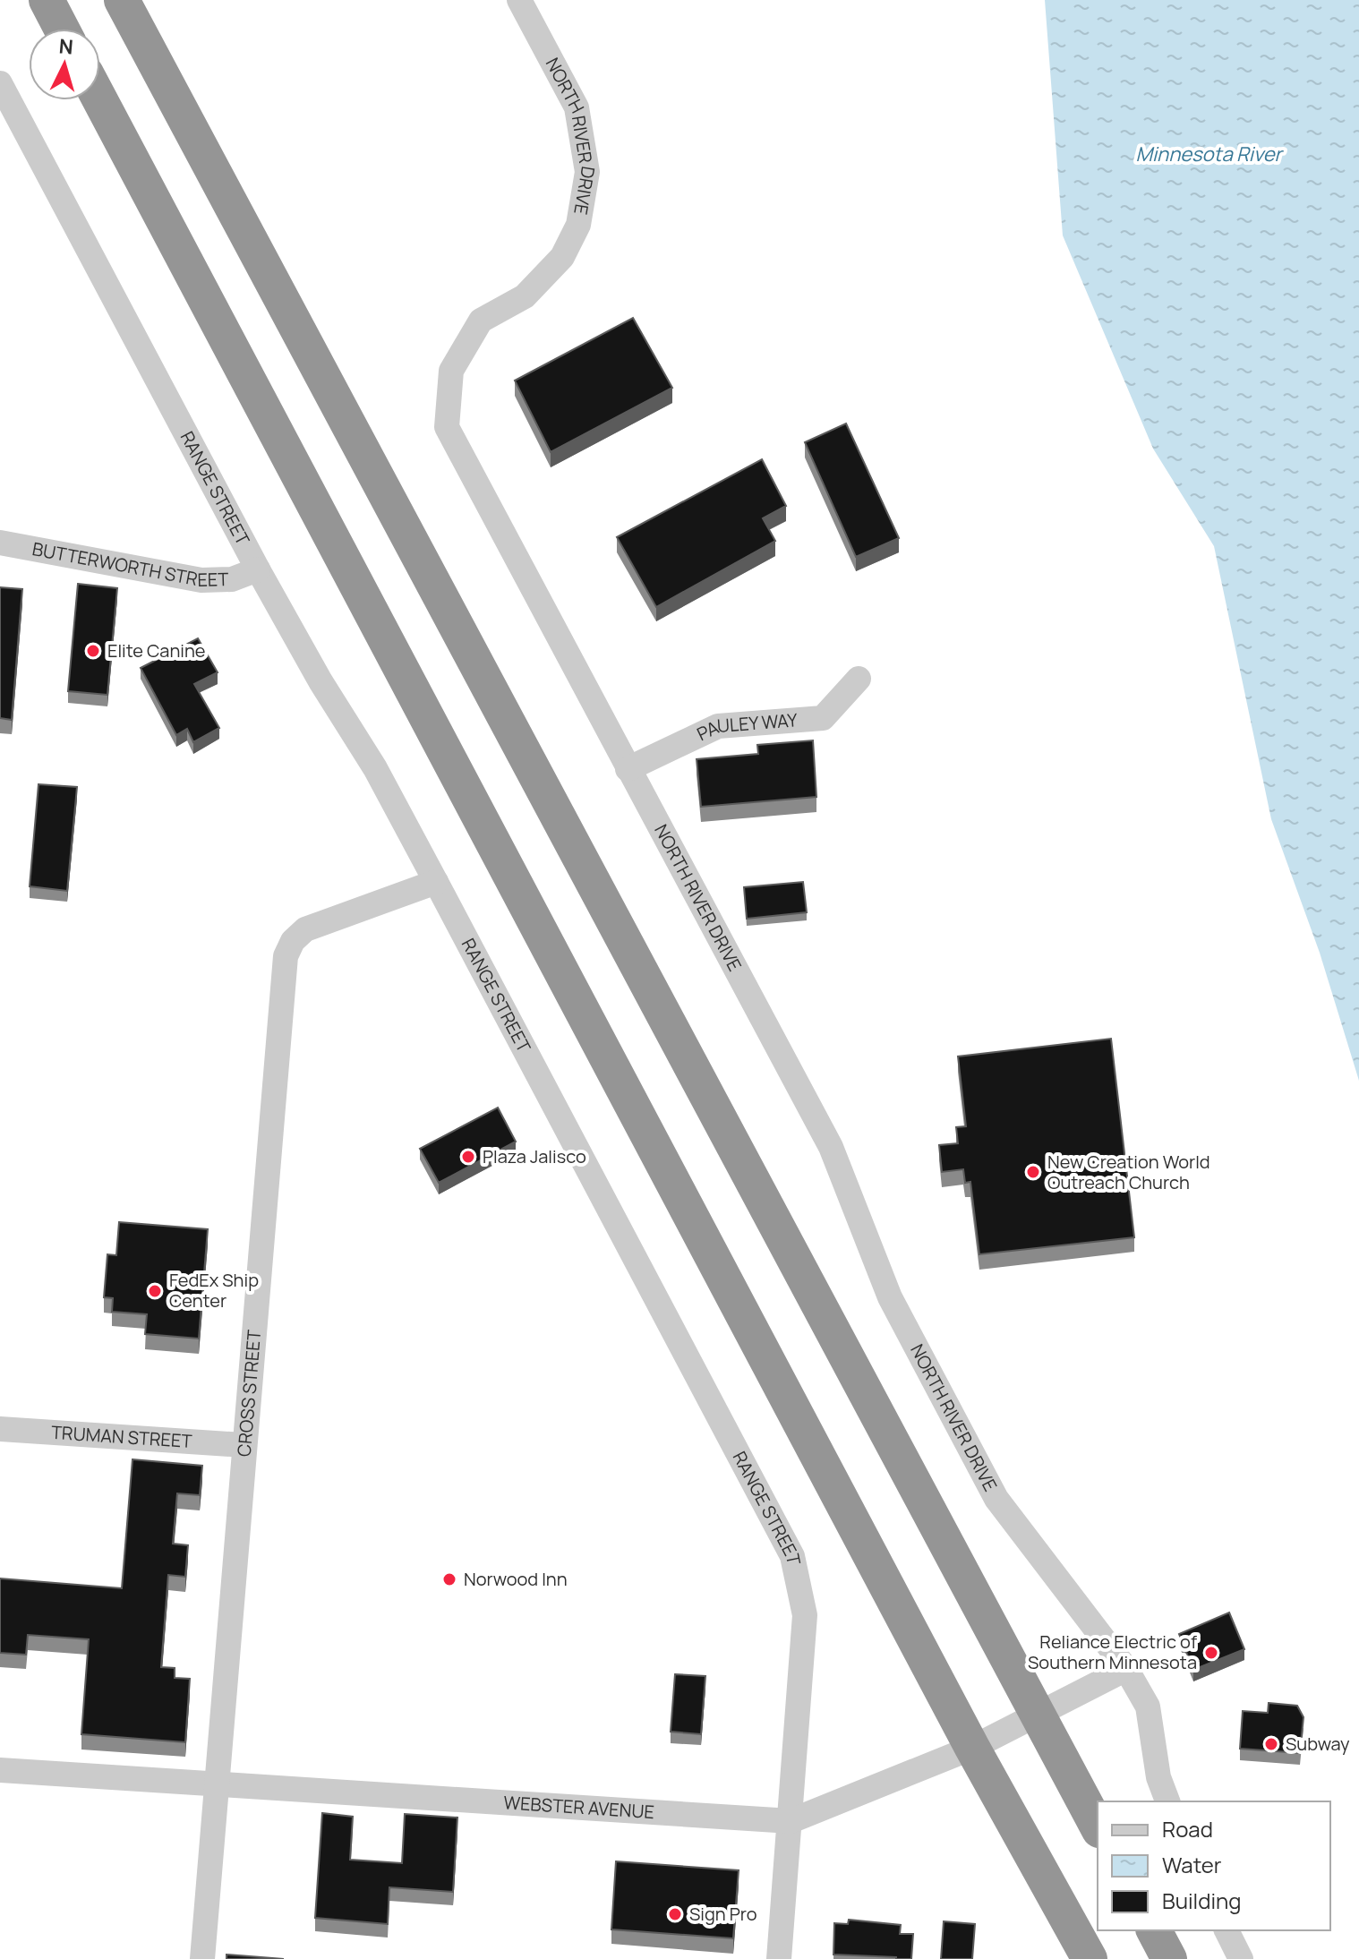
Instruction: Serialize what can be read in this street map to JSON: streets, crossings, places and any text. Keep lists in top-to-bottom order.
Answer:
{
  "streets": {
    "street": [
      "NORTH RIVER DRIVE",
      "RANGE STREET",
      "BUTTERWORTH STREET",
      "PAULEY WAY",
      "CROSS STREET",
      "TRUMAN STREET",
      "WEBSTER AVENUE"
    ]
  },
  "crossings": [
    ["NORTH RIVER DRIVE", "PAULEY WAY"],
    ["NORTH RIVER DRIVE", "WEBSTER AVENUE"],
    ["RANGE STREET", "BUTTERWORTH STREET"],
    ["RANGE STREET", "CROSS STREET"],
    ["RANGE STREET", "WEBSTER AVENUE"],
    ["CROSS STREET", "TRUMAN STREET"],
    ["CROSS STREET", "WEBSTER AVENUE"]
  ],
  "water": ["Minnesota River"],
  "places": [
    "Elite Canine",
    "Plaza Jalisco",
    "New Creation World Outreach Church",
    "FedEx Ship Center",
    "Norwood Inn",
    "Reliance Electric of Southern Minnesota",
    "Subway",
    "Sign Pro"
  ],
  "legend": ["Road", "Water", "Building"],
  "north": "top"
}
